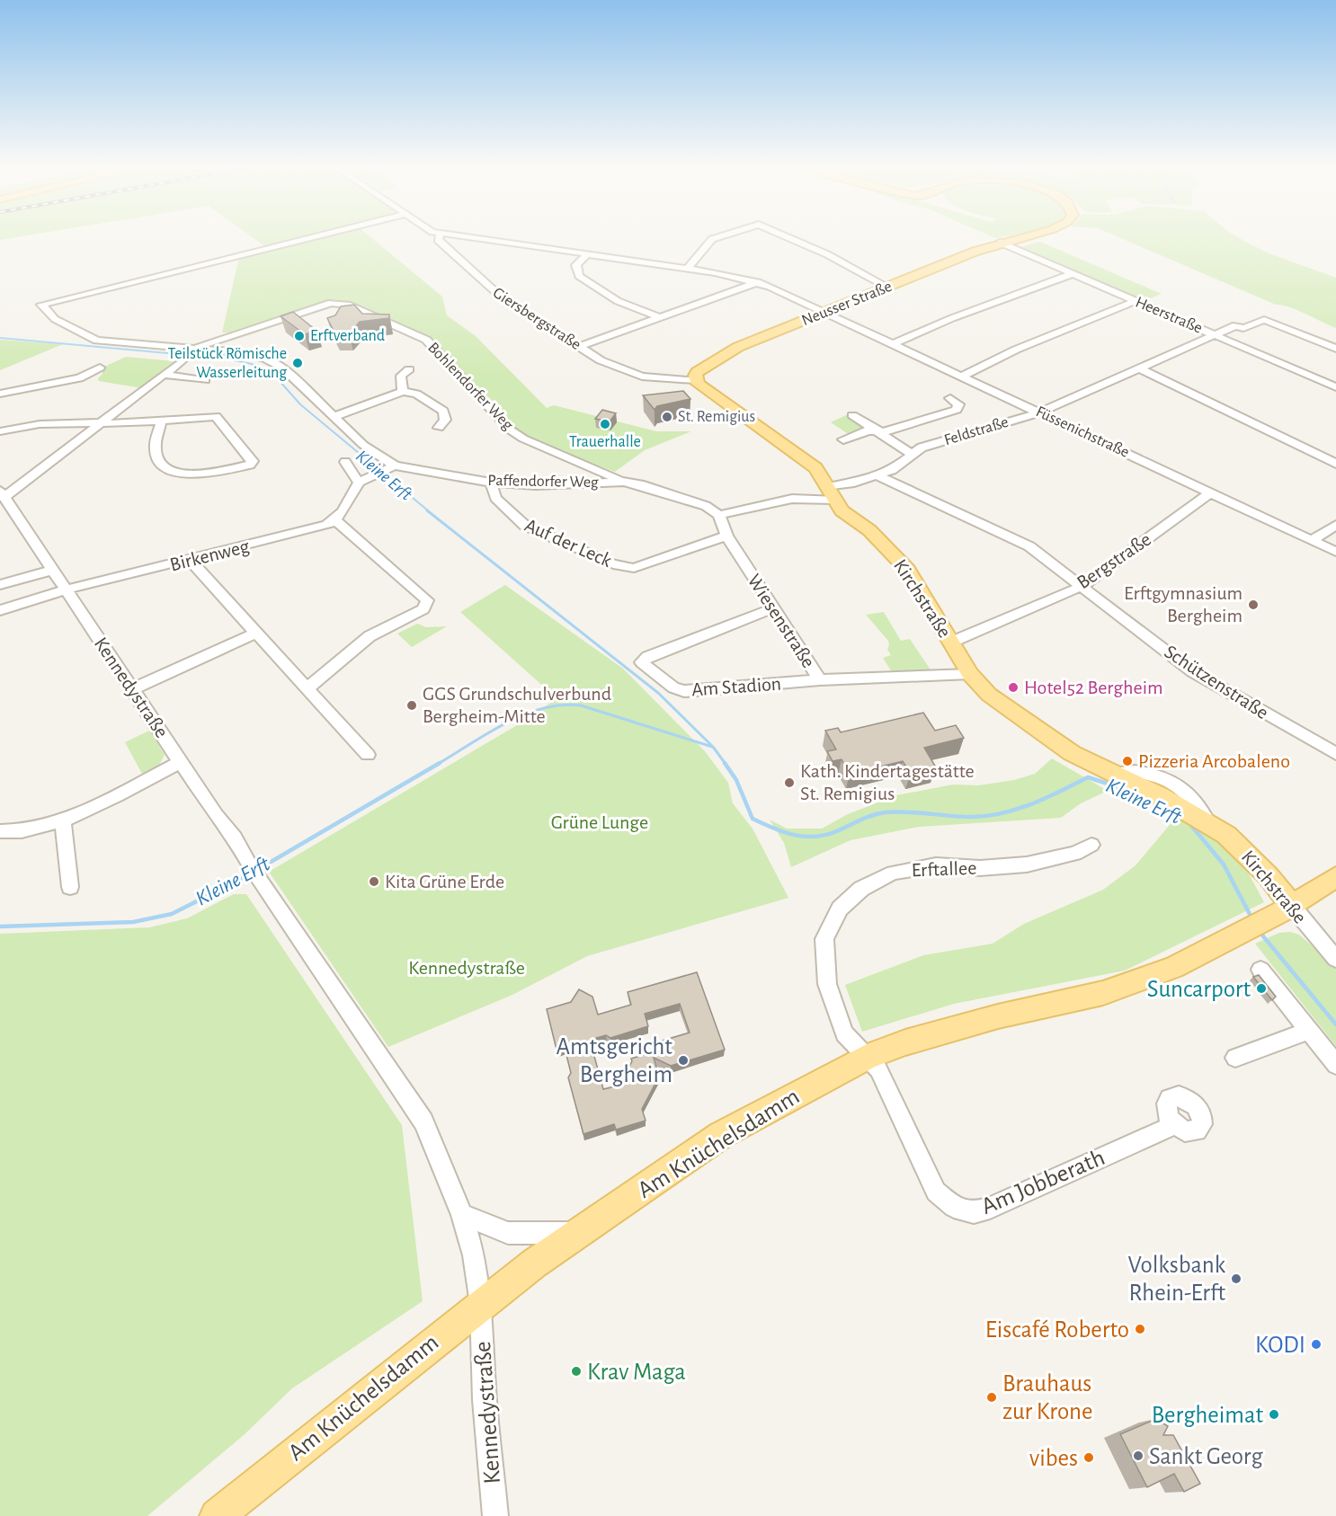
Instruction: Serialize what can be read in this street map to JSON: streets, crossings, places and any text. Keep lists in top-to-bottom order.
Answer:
{
  "streets": {
    "main road": ["Neusser Straße", "Kirchstraße", "Am Knüchelsdamm"],
    "street": [
      "Heerstraße",
      "Giersbergstraße",
      "Bohlendorfer Weg",
      "Feldstraße",
      "Füssenichstraße",
      "Paffendorfer Weg",
      "Auf der Leck",
      "Birkenweg",
      "Bergstraße",
      "Wiesenstraße",
      "Schützenstraße",
      "Am Stadion",
      "Kennedystraße",
      "Erftallee",
      "Am Jobberath"
    ]
  },
  "crossings": [
    ["Neusser Straße", "Heerstraße"],
    ["Neusser Straße", "Giersbergstraße"],
    ["Neusser Straße", "Füssenichstraße"],
    ["Neusser Straße", "Kirchstraße"],
    ["Heerstraße", "Feldstraße"],
    ["Giersbergstraße", "Kirchstraße"],
    ["Bohlendorfer Weg", "Paffendorfer Weg"],
    ["Feldstraße", "Füssenichstraße"],
    ["Feldstraße", "Kirchstraße"],
    ["Feldstraße", "Schützenstraße"],
    ["Füssenichstraße", "Bergstraße"],
    ["Paffendorfer Weg", "Auf der Leck"],
    ["Paffendorfer Weg", "Wiesenstraße"],
    ["Auf der Leck", "Wiesenstraße"],
    ["Birkenweg", "Kennedystraße"],
    ["Bergstraße", "Kirchstraße"],
    ["Bergstraße", "Schützenstraße"],
    ["Kirchstraße", "Wiesenstraße"],
    ["Kirchstraße", "Am Knüchelsdamm"],
    ["Wiesenstraße", "Am Stadion"],
    ["Kennedystraße", "Am Knüchelsdamm"],
    ["Erftallee", "Am Knüchelsdamm"],
    ["Erftallee", "Am Jobberath"],
    ["Am Knüchelsdamm", "Am Jobberath"]
  ],
  "water": ["Kleine Erft"],
  "parks": ["Grüne Lunge", "Kennedystraße"],
  "places": [
    "Erftverband",
    "Teilstück Römische Wasserleitung",
    "St. Remigius",
    "Trauerhalle",
    "Erftgymnasium Bergheim",
    "Hotel52 Bergheim",
    "GGS Grundschulverbund Bergheim-Mitte",
    "Pizzeria Arcobaleno",
    "Kath. Kindertagestätte St. Remigius",
    "Kita Grüne Erde",
    "Suncarport",
    "Amtsgericht Bergheim",
    "Volksbank Rhein-Erft",
    "Eiscafé Roberto",
    "KODI",
    "Krav Maga",
    "Brauhaus zur Krone",
    "Bergheimat",
    "Sankt Georg",
    "vibes"
  ]
}
